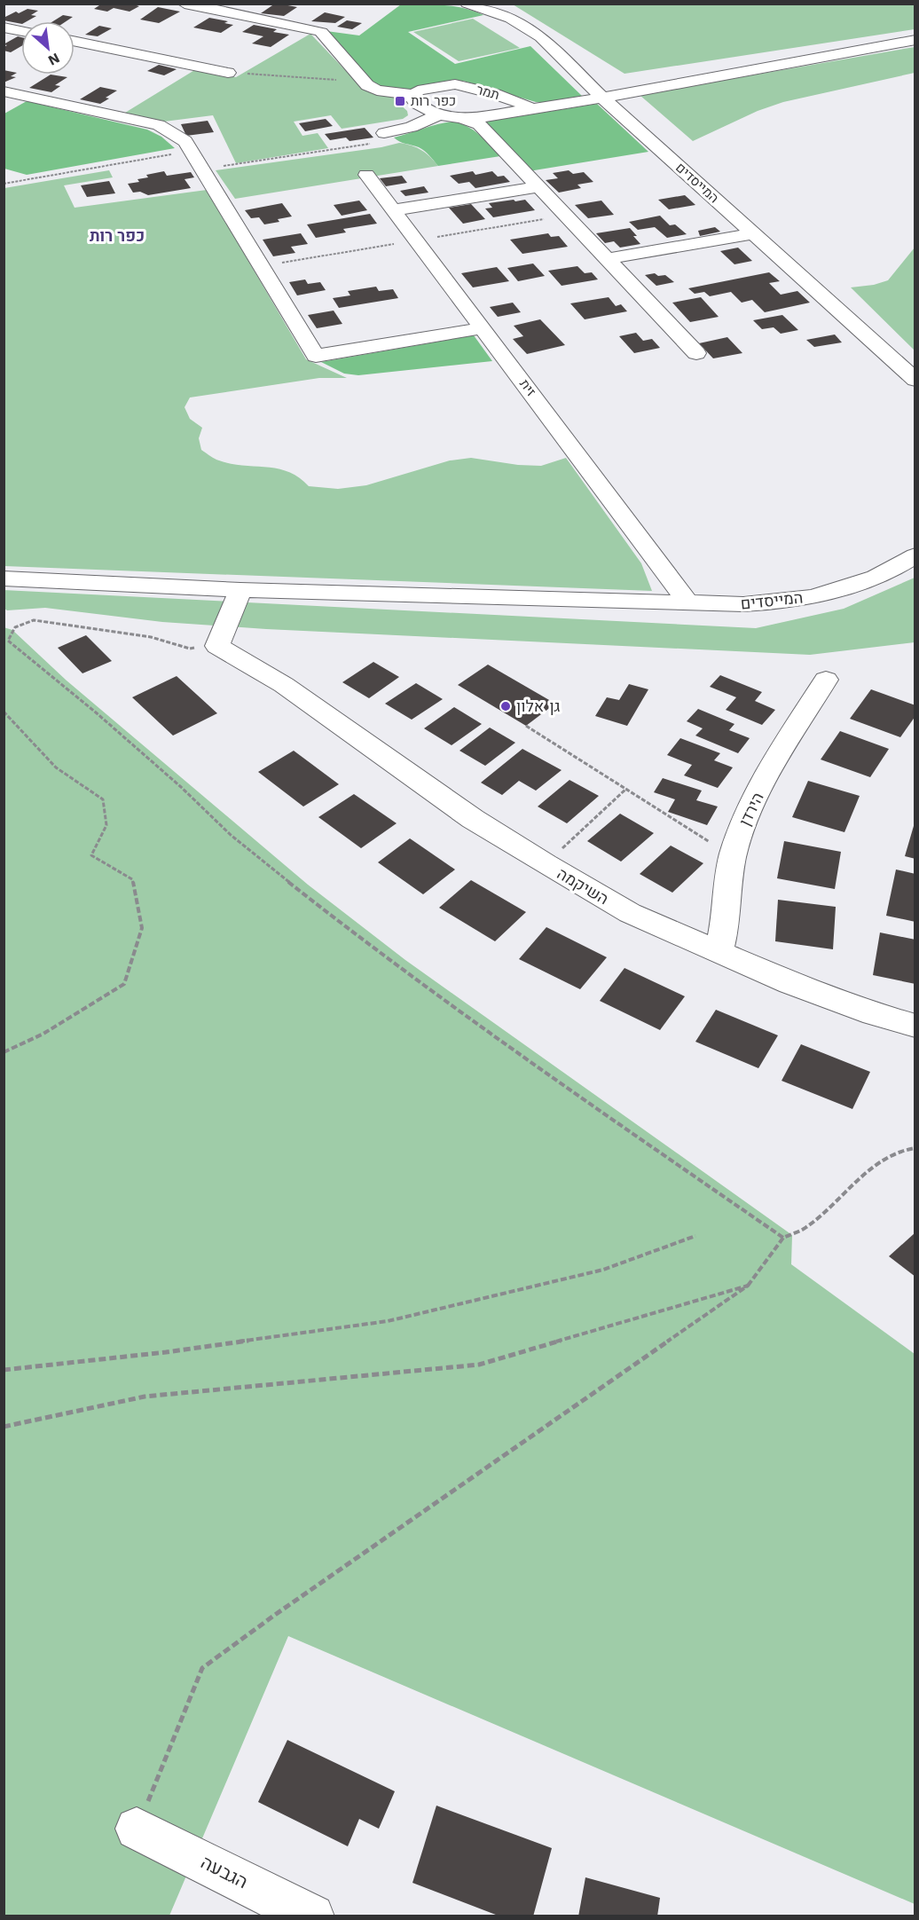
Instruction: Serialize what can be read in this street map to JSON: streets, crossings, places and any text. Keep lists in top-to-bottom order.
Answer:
{
  "streets": {
    "street": [
      "תמר",
      "המייסדים",
      "זית",
      "הירדן",
      "השיקמה",
      "הגבעה"
    ]
  },
  "crossings": [
    ["תמר", "המייסדים"],
    ["המייסדים", "זית"],
    ["הירדן", "השיקמה"]
  ],
  "districts": ["כפר רות"],
  "places": {
    "transit": ["כפר רות"],
    "other": ["גן אלון"]
  },
  "north": "bottom right"
}
